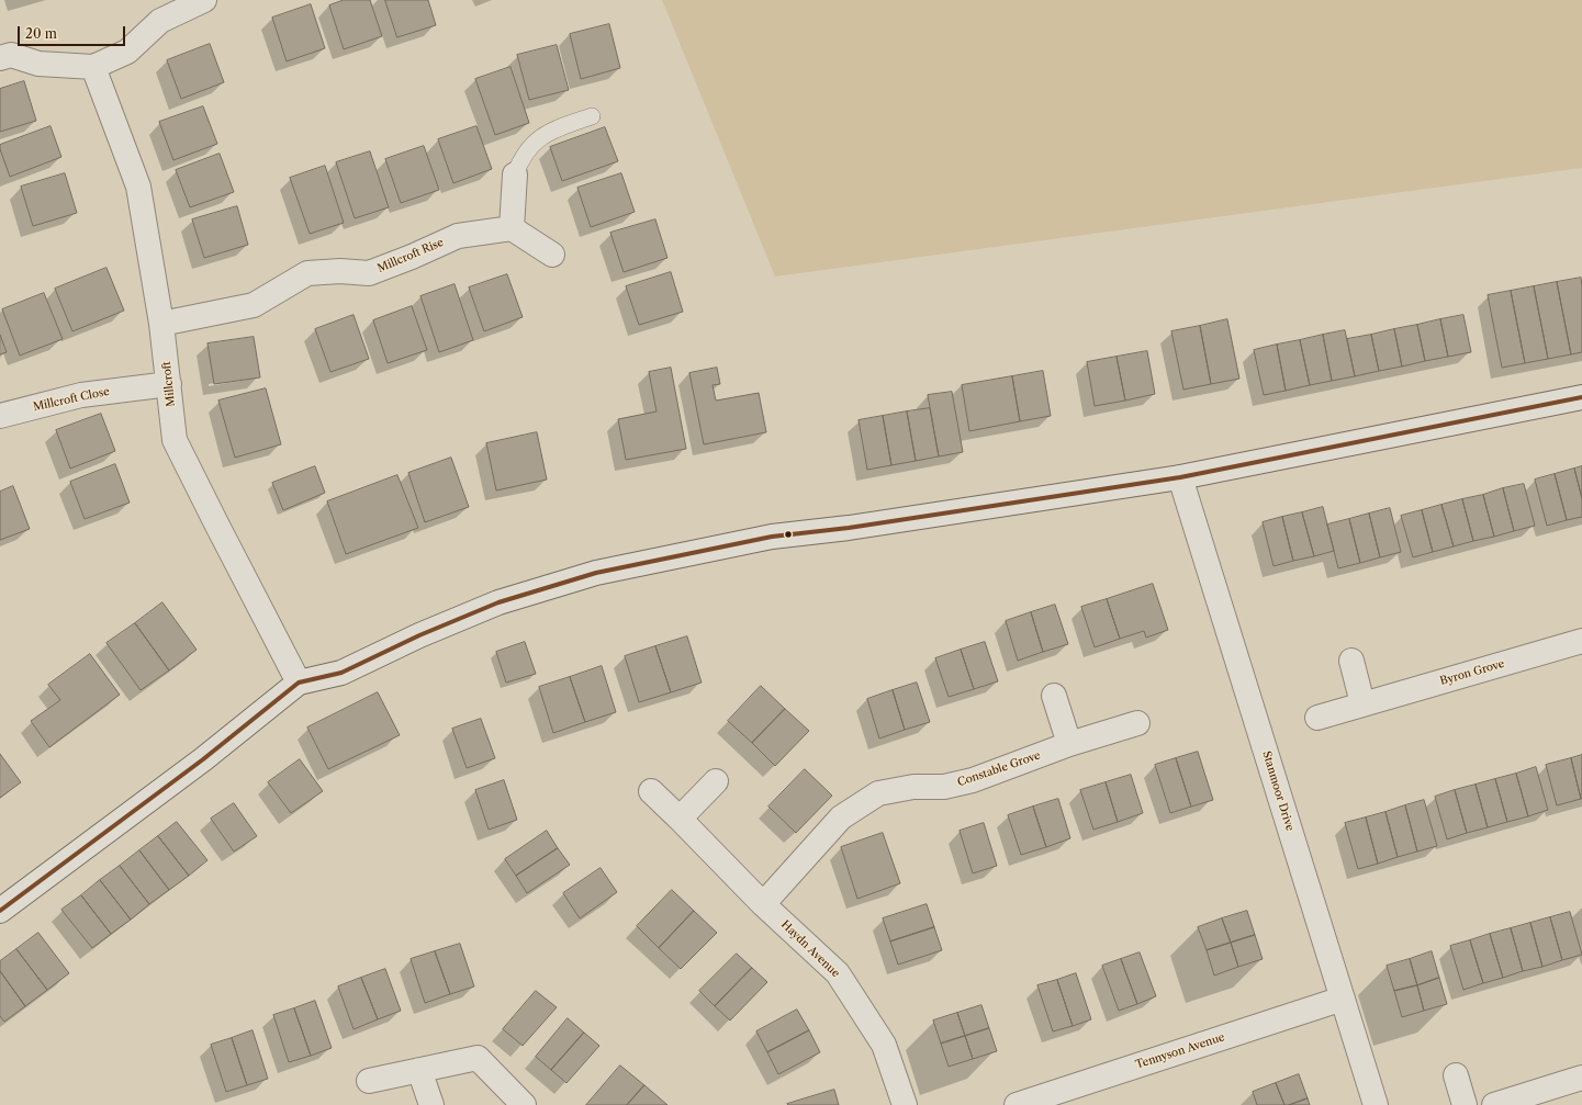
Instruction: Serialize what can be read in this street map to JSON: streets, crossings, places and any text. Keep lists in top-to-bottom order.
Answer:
{
  "streets": {
    "street": [
      "Millcroft Rise",
      "Millcroft",
      "Millcroft Close",
      "Byron Grove",
      "Constable Grove",
      "Stanmoor Drive",
      "Haydn Avenue",
      "Tennyson Avenue"
    ]
  },
  "crossings": [
    ["Millcroft Rise", "Millcroft"],
    ["Millcroft", "Millcroft Close"],
    ["Constable Grove", "Haydn Avenue"],
    ["Stanmoor Drive", "Tennyson Avenue"]
  ],
  "scale_bar": "20 m"
}
